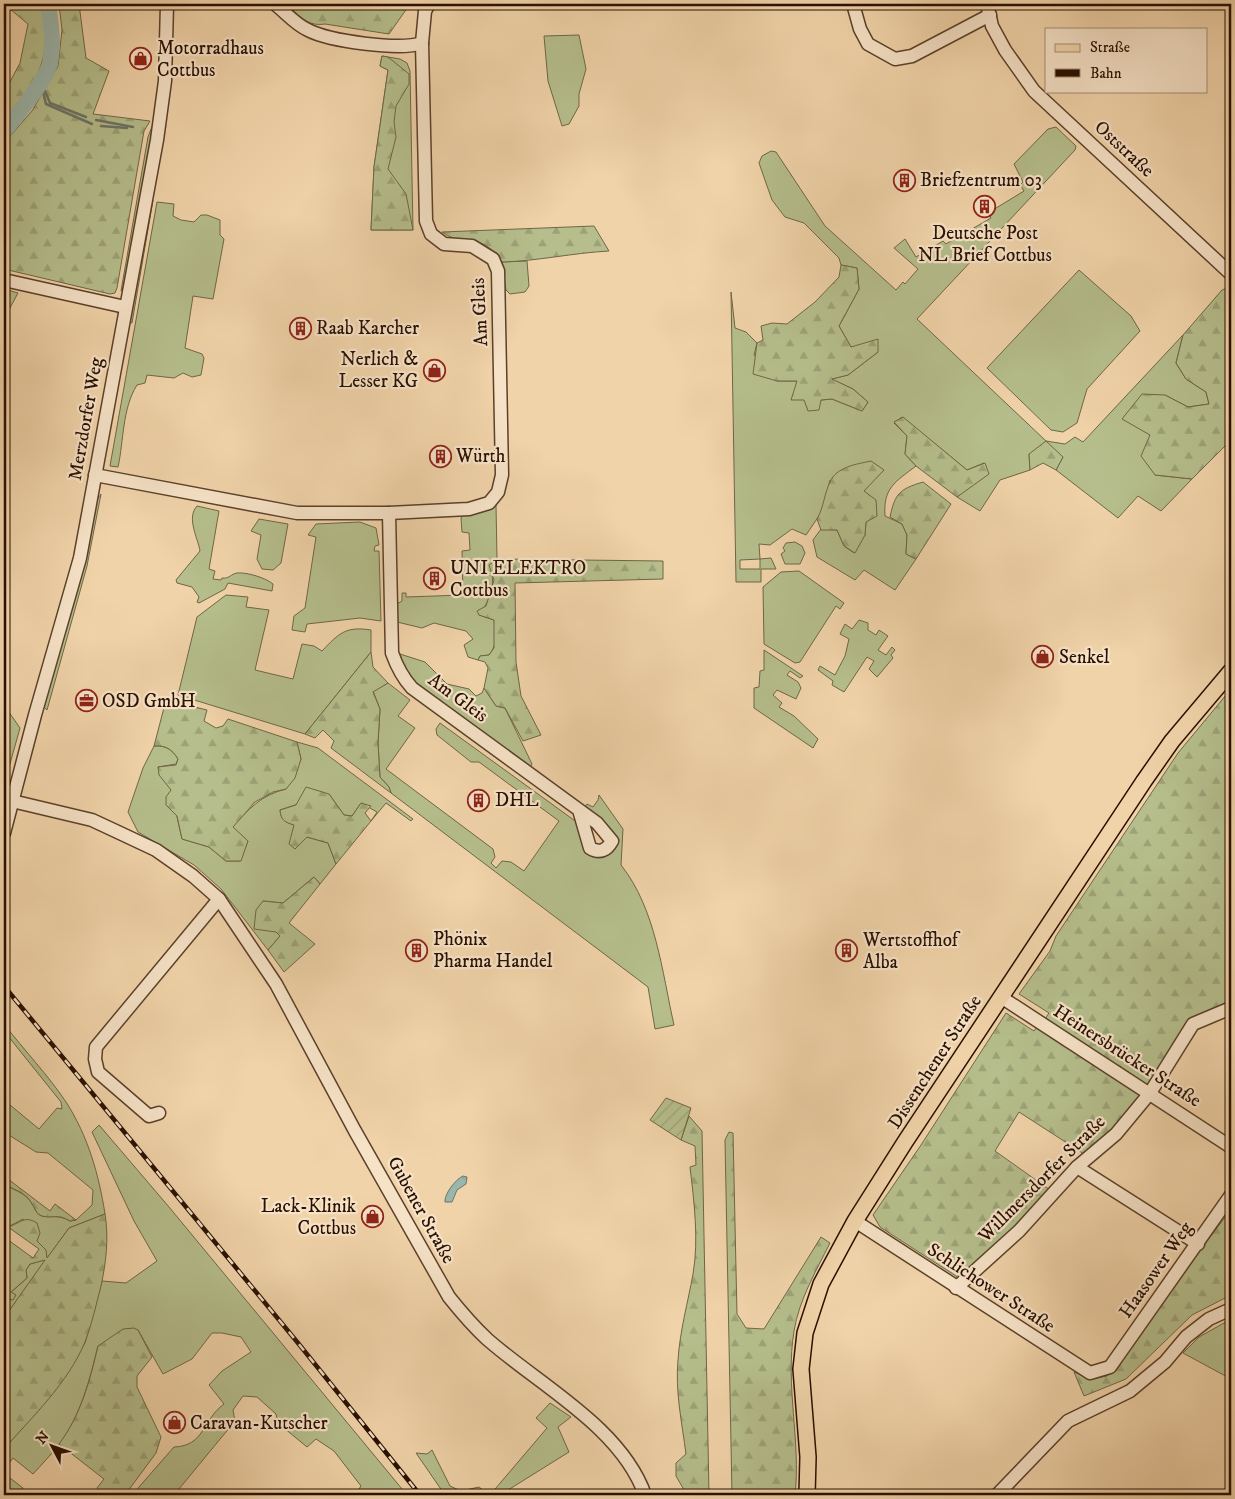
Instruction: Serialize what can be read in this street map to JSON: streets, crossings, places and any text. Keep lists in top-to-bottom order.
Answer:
{
  "streets": {
    "main road": ["Dissenchener Straße"],
    "street": [
      "Oststraße",
      "Am Gleis",
      "Merzdorfer Weg",
      "Heinersbrücker Straße",
      "Willmersdorfer Straße",
      "Gubener Straße",
      "Haasower Weg",
      "Schlichower Straße"
    ]
  },
  "crossings": [
    ["Am Gleis", "Merzdorfer Weg"],
    ["Merzdorfer Weg", "Gubener Straße"],
    ["Heinersbrücker Straße", "Dissenchener Straße"],
    ["Heinersbrücker Straße", "Willmersdorfer Straße"],
    ["Dissenchener Straße", "Schlichower Straße"],
    ["Willmersdorfer Straße", "Schlichower Straße"],
    ["Haasower Weg", "Schlichower Straße"]
  ],
  "places": {
    "shop": [
      "Motorradhaus Cottbus",
      "Nerlich & Lesser KG",
      "Senkel",
      "Lack-Klinik Cottbus",
      "Caravan-Kutscher"
    ],
    "building": [
      "Briefzentrum 03",
      "Deutsche Post NL Brief Cottbus",
      "Raab Karcher",
      "Würth",
      "UNI ELEKTRO Cottbus",
      "DHL",
      "Phönix Pharma Handel",
      "Wertstoffhof Alba"
    ],
    "office": ["OSD GmbH"]
  },
  "legend": ["Straße", "Bahn"],
  "north": "top left"
}
